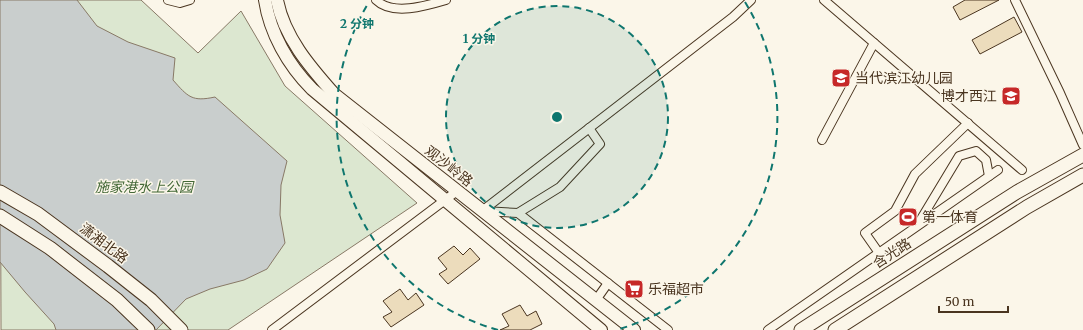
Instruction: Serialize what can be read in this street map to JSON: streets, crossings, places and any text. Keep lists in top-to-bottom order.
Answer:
{
  "streets": {
    "main road": ["观沙岭路", "潇湘北路", "含光路"]
  },
  "parks": ["施家港水上公园"],
  "places": {
    "school or university": ["当代滨江幼儿园", "博才西江"],
    "sports": ["第一体育"],
    "supermarket": ["乐福超市"]
  },
  "scale_bar": "50 m",
  "rings": ["2 分钟", "1 分钟"]
}
